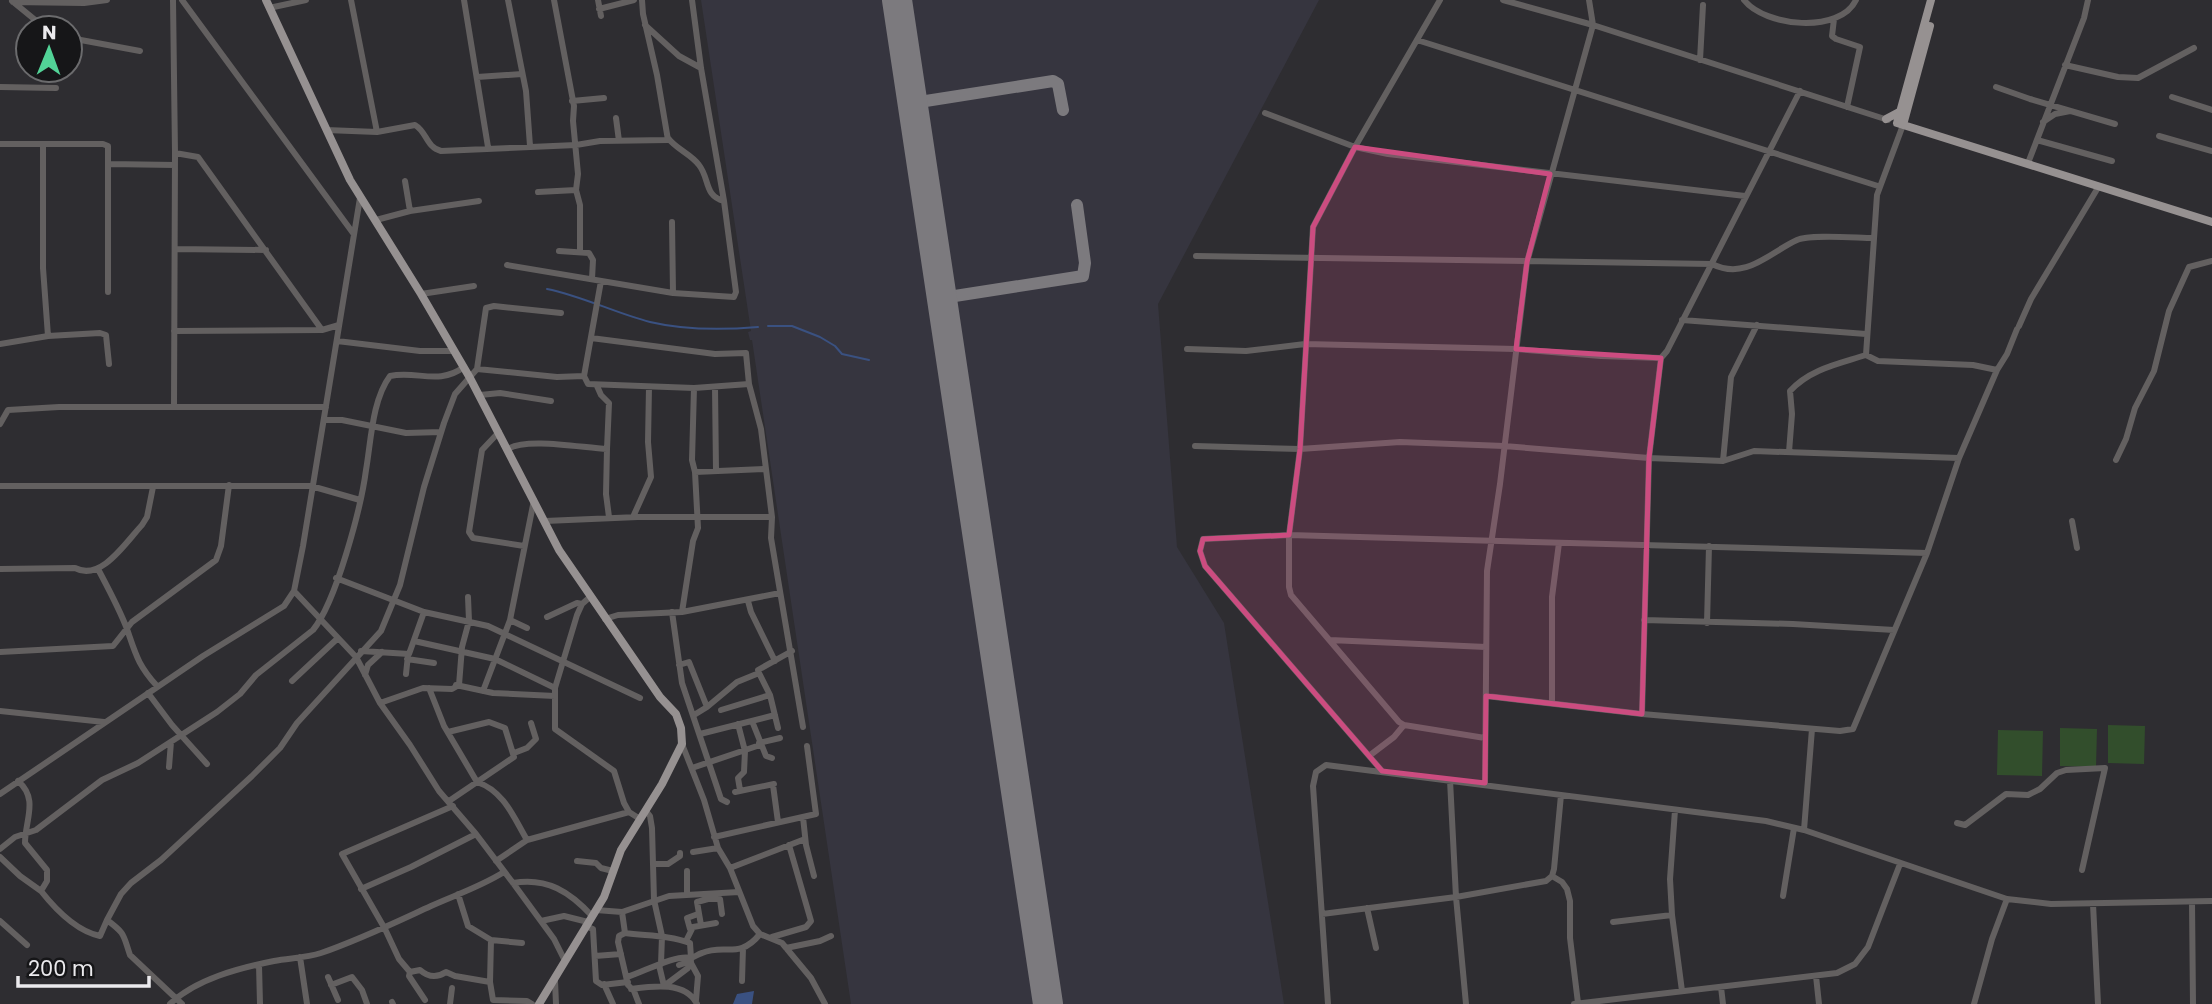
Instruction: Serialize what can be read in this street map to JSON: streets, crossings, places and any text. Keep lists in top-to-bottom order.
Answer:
{
  "scale_bar": "200 m",
  "north": "top"
}
